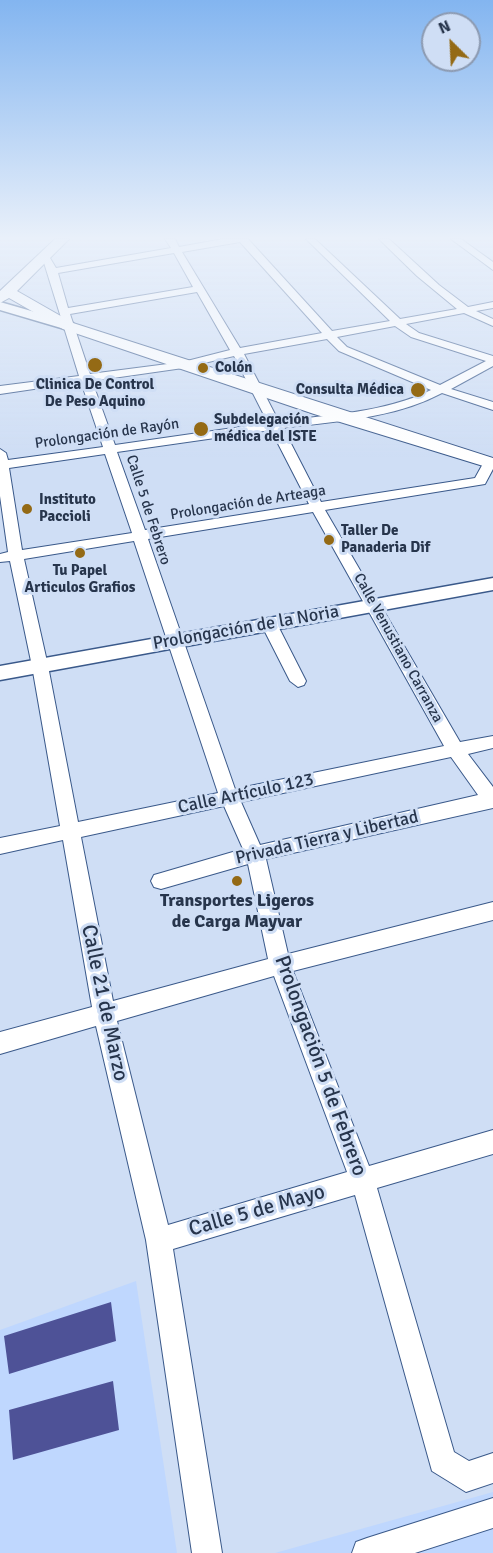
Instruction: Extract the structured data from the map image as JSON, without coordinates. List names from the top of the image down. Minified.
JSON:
{"streets":{"street":["Prolongación de Rayón","Prolongación de Arteaga","Calle 5 de Febrero","Prolongación de la Noria","Calle Venustiano Carranza","Calle Artículo 123","Privada Tierra y Libertad","Calle 21 de Marzo","Prolongación 5 de Febrero","Calle 5 de Mayo"]},"crossings":[["Prolongación de Rayón","Calle 5 de Febrero"],["Prolongación de Rayón","Calle Venustiano Carranza"],["Prolongación de Rayón","Calle 21 de Marzo"],["Prolongación de Arteaga","Calle 5 de Febrero"],["Prolongación de Arteaga","Calle Venustiano Carranza"],["Prolongación de Arteaga","Calle 21 de Marzo"],["Calle 5 de Febrero","Prolongación de la Noria"],["Calle 5 de Febrero","Prolongación 5 de Febrero"],["Prolongación de la Noria","Calle Venustiano Carranza"],["Prolongación de la Noria","Calle 21 de Marzo"],["Prolongación de la Noria","Prolongación 5 de Febrero"],["Calle Venustiano Carranza","Calle Artículo 123"],["Calle Venustiano Carranza","Privada Tierra y Libertad"],["Calle Artículo 123","Calle 21 de Marzo"],["Calle Artículo 123","Prolongación 5 de Febrero"],["Privada Tierra y Libertad","Prolongación 5 de Febrero"],["Calle 21 de Marzo","Calle 5 de Mayo"],["Prolongación 5 de Febrero","Calle 5 de Mayo"]],"places":["Clinica De Control De Peso Aquino","Colón","Consulta Médica","Subdelegación médica del ISTE","Instituto Paccioli","Taller De Panaderia Dif","Tu Papel Articulos Grafios","Transportes Ligeros de Carga Mayvar"],"north":"top left"}
